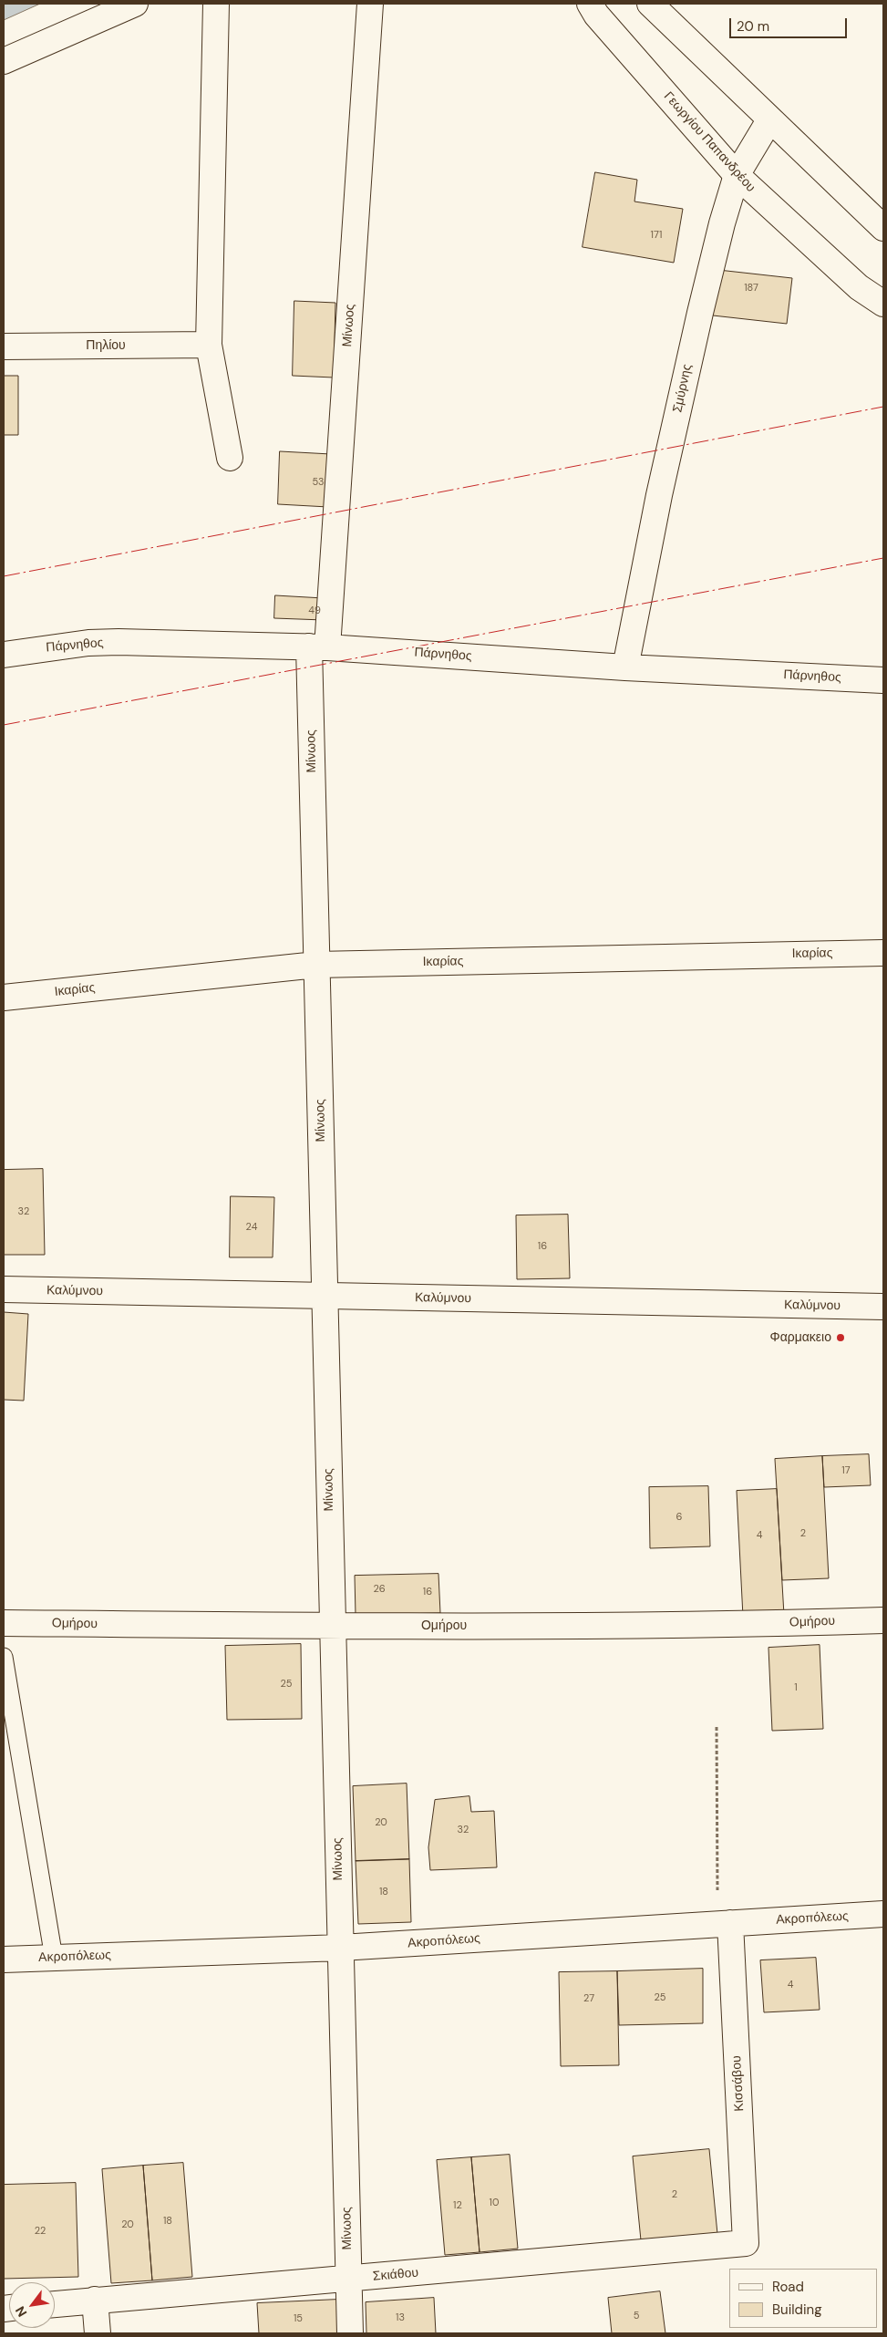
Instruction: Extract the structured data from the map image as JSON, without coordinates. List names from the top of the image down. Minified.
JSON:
{"streets":{"street":["Γεωργίου Παπανδρέου","Μίνωος","Πηλίου","Σμύρνης","Πάρνηθος","Ικαρίας","Καλύμνου","Ομήρου","Ακροπόλεως","Κισσάβου","Σκιάθου"]},"crossings":[["Γεωργίου Παπανδρέου","Σμύρνης"],["Μίνωος","Πάρνηθος"],["Μίνωος","Ικαρίας"],["Μίνωος","Καλύμνου"],["Μίνωος","Ομήρου"],["Μίνωος","Ακροπόλεως"],["Μίνωος","Σκιάθου"],["Σμύρνης","Πάρνηθος"],["Ακροπόλεως","Κισσάβου"],["Κισσάβου","Σκιάθου"]],"places":["Φαρμακειο"],"house_numbers":["171","187","53","49","32","24","16","17","6","2","4","26","16","25","1","20","32","18","4","25","27","2","10","12","18","20","22","5","13","15"],"legend":["Road","Building"],"scale_bar":"20 m","north":"bottom left"}
